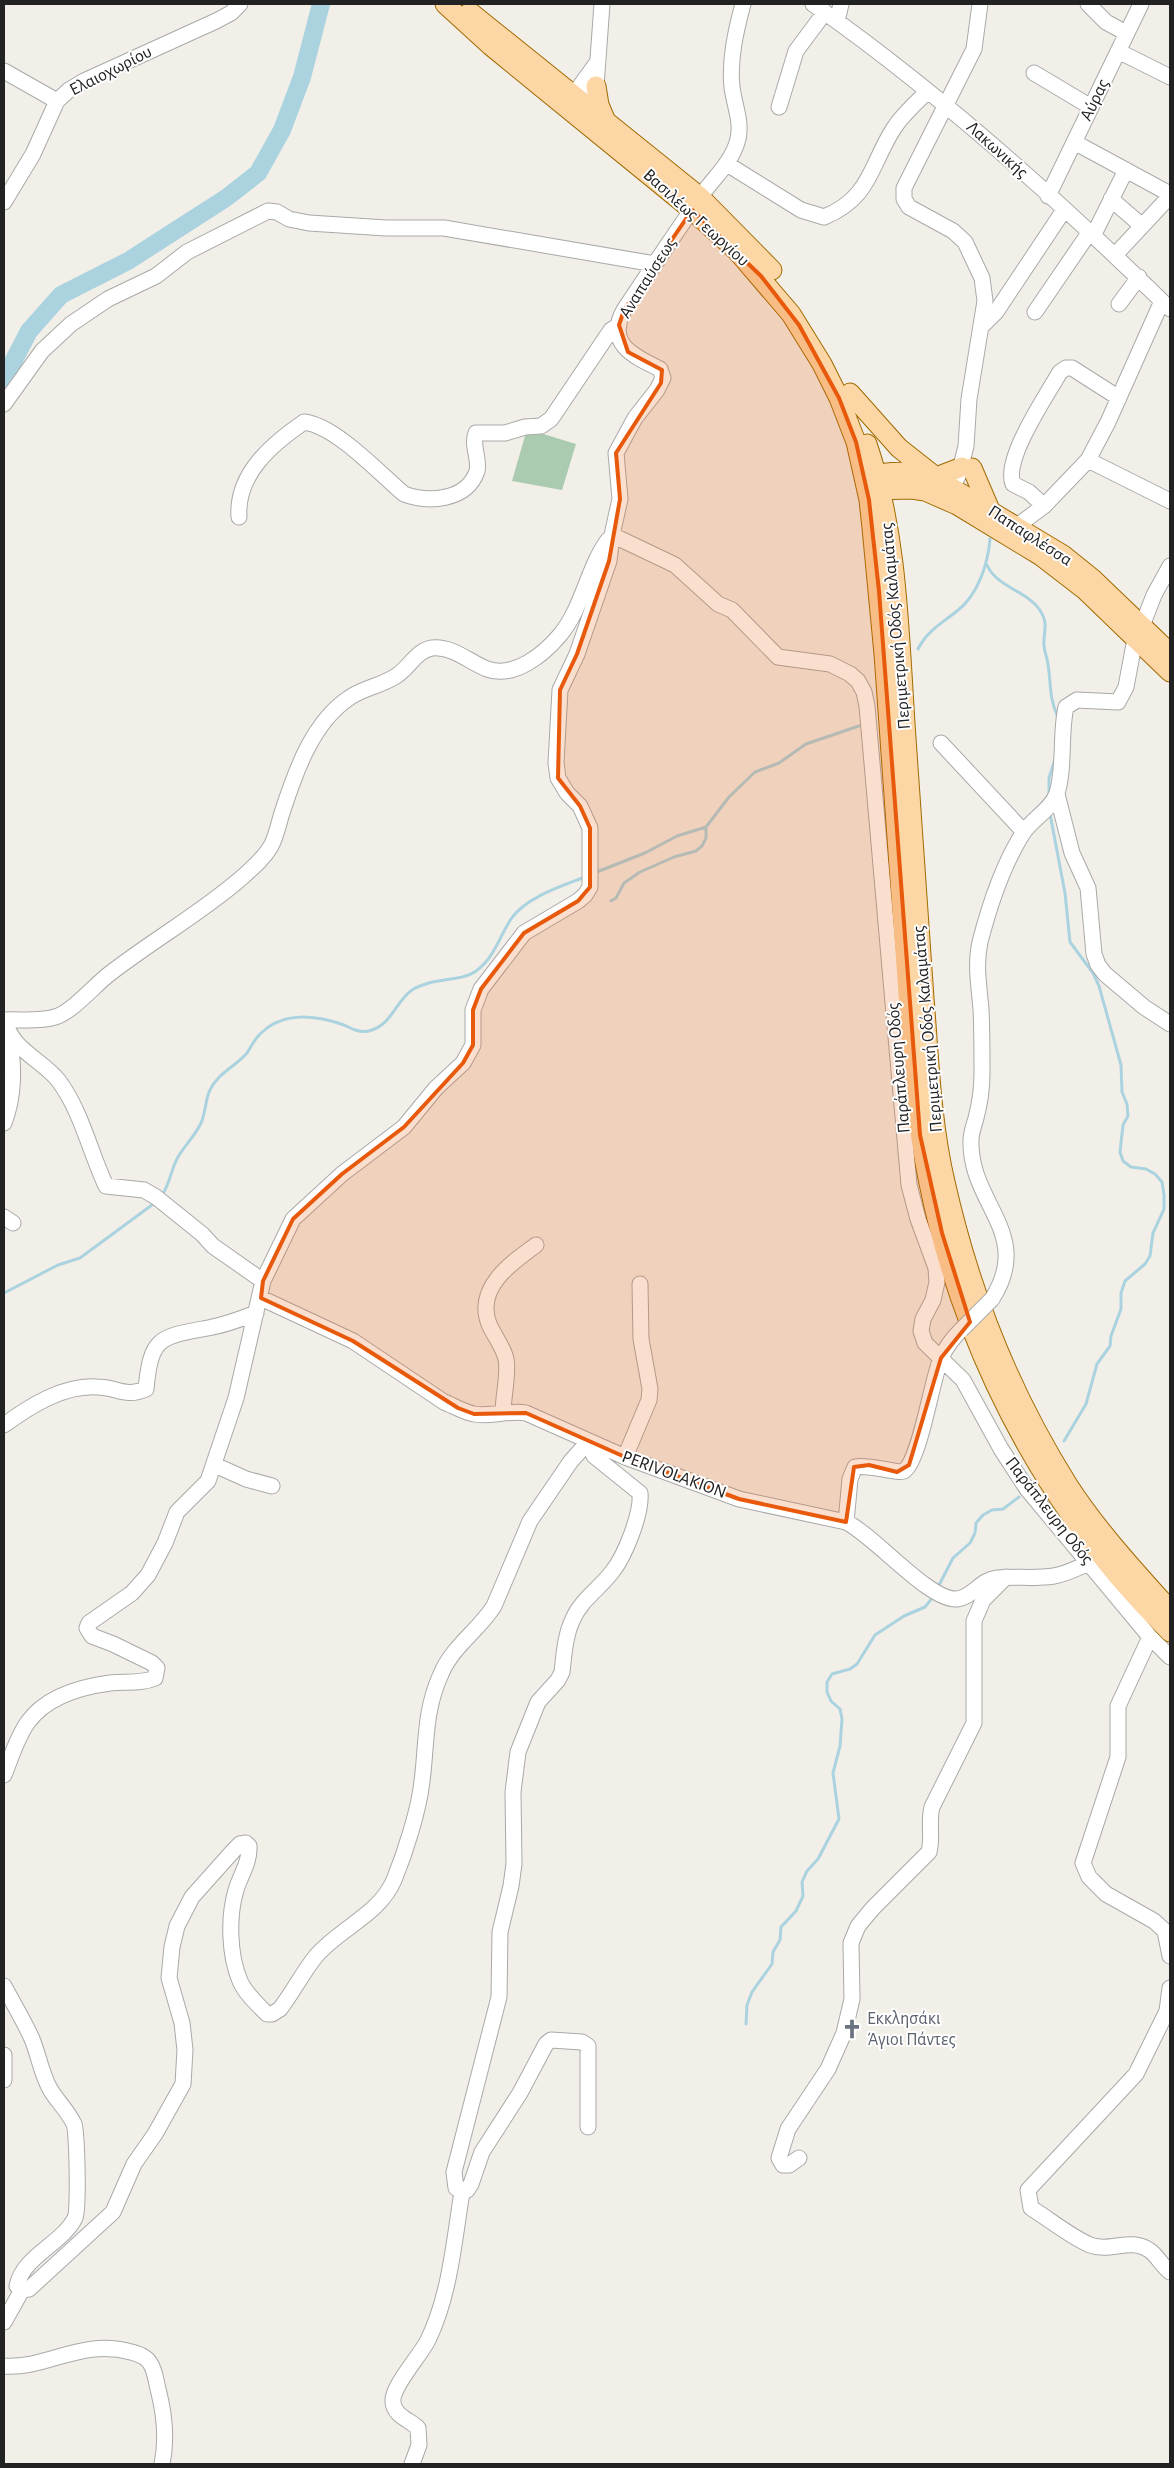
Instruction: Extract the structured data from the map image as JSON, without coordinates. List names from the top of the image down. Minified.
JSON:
{"streets":{"main road":["Βασιλέως Γεωργίου","Παπαφλέσσα","Περιμετρική Οδός Καλαμάτας"],"street":["Ελαιοχωρίου","Αύρας","Λακωνικής","Αναπαύσεως","Παράπλευρη Οδός","PERIVOLAKION"]},"crossings":[["Αύρας","Λακωνικής"],["Βασιλέως Γεωργίου","Αναπαύσεως"],["Βασιλέως Γεωργίου","Παπαφλέσσα"],["Βασιλέως Γεωργίου","Περιμετρική Οδός Καλαμάτας"],["Αναπαύσεως","Παράπλευρη Οδός"],["Παπαφλέσσα","Περιμετρική Οδός Καλαμάτας"],["Παράπλευρη Οδός","PERIVOLAKION"]],"places":{"church":["Εκκλησάκι Άγιοι Πάντες"]}}
